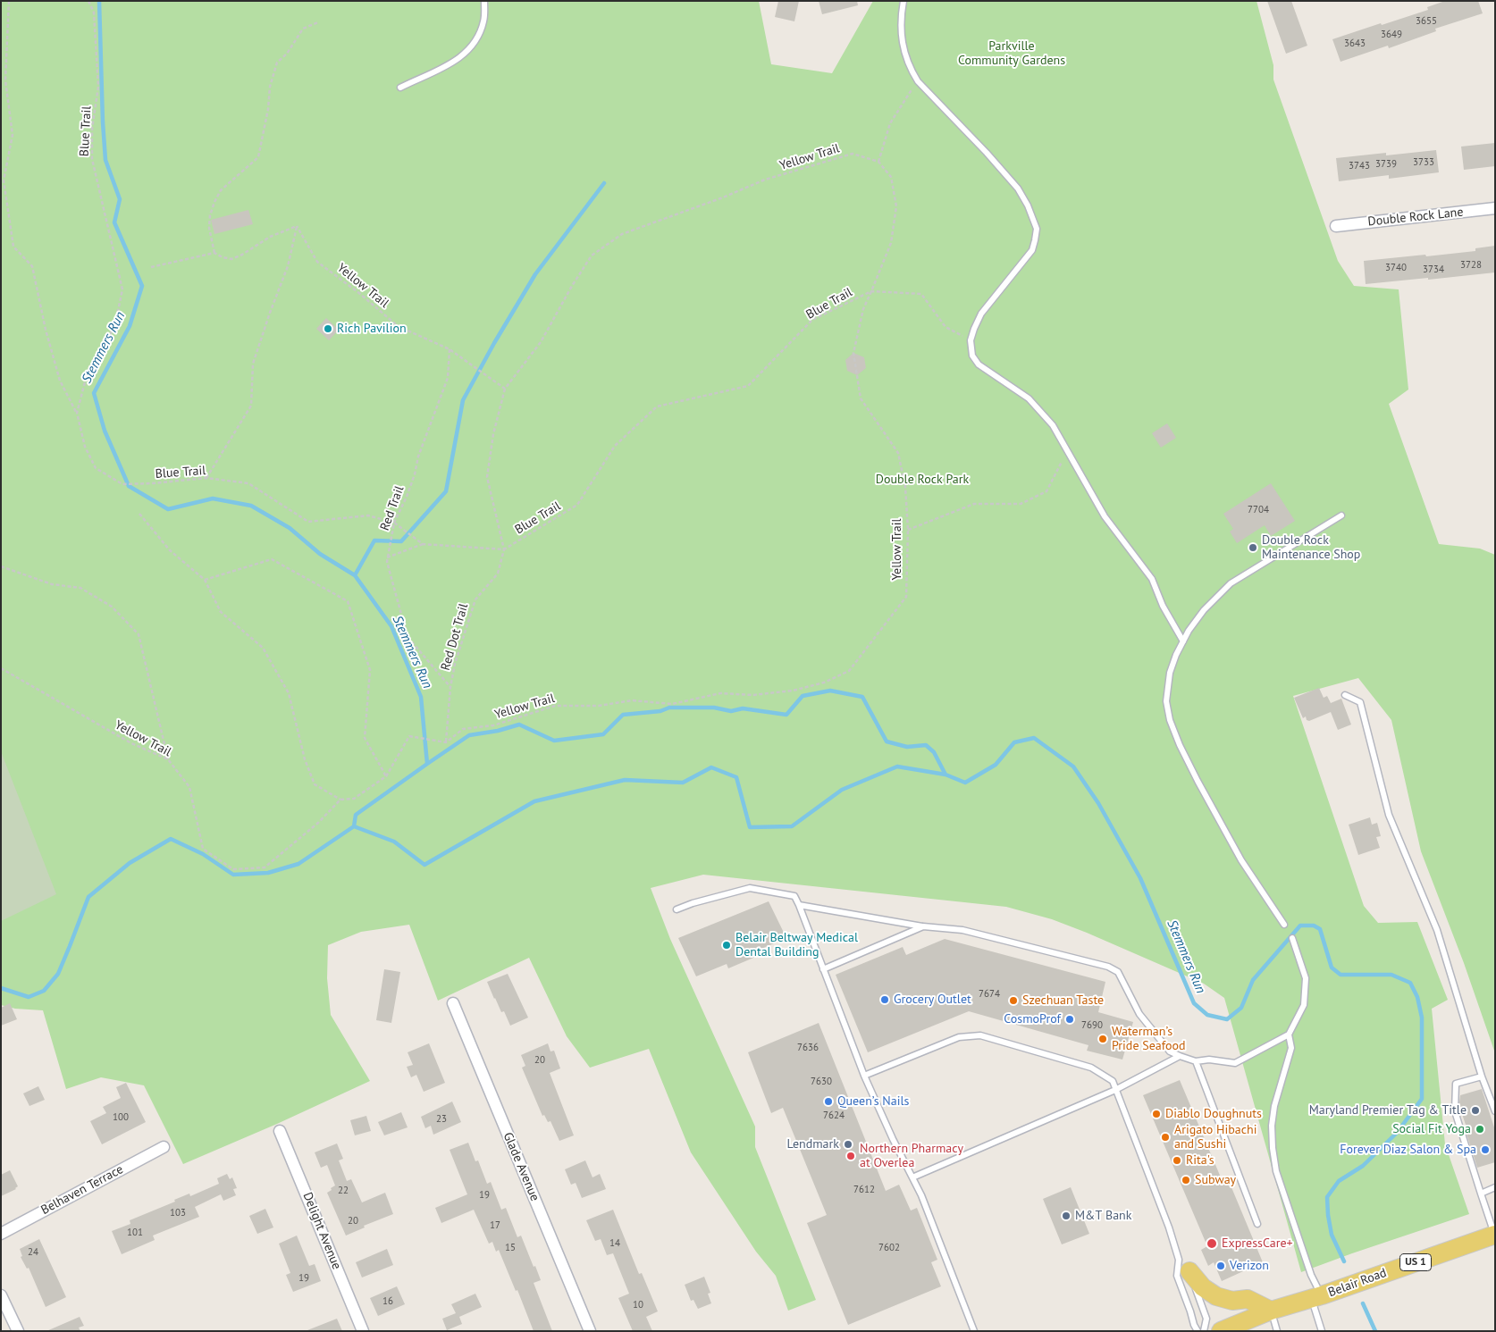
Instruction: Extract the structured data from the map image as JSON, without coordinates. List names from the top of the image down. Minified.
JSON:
{"streets":{"main road":["US 1","Belair Road"],"street":["Double Rock Lane","Glade Avenue","Belhaven Terrace","Delight Avenue"],"path":["Blue Trail","Yellow Trail","Red Trail","Red Dot Trail"]},"crossings":[["Blue Trail","Yellow Trail"],["Blue Trail","Red Trail"],["Blue Trail","Red Dot Trail"],["Yellow Trail","Red Trail"],["Yellow Trail","Red Dot Trail"],["Red Trail","Red Dot Trail"]],"water":["Stemmers Run"],"parks":["Parkville Community Gardens","Double Rock Park"],"places":["Rich Pavilion","Double Rock Maintenance Shop","Belair Beltway Medical Dental Building","Grocery Outlet","Szechuan Taste","CosmoProf","Waterman’s Pride Seafood","Queen’s Nails","Maryland Premier Tag & Title","Diablo Doughnuts","Social Fit Yoga","Arigato Hibachi and Sushi","Lendmark","Forever Diaz Salon & Spa","Northern Pharmacy at Overlea","Rita's","Subway","M&T Bank","ExpressCare+","Verizon"],"house_numbers":["3655","3649","3643","3733","3739","3743","3728","3740","3734","7704","7674","7690","7636","20","7630","7624","100","23","7612","22","19","103","20","17","101","14","15","7602","24","19","16","10"]}
